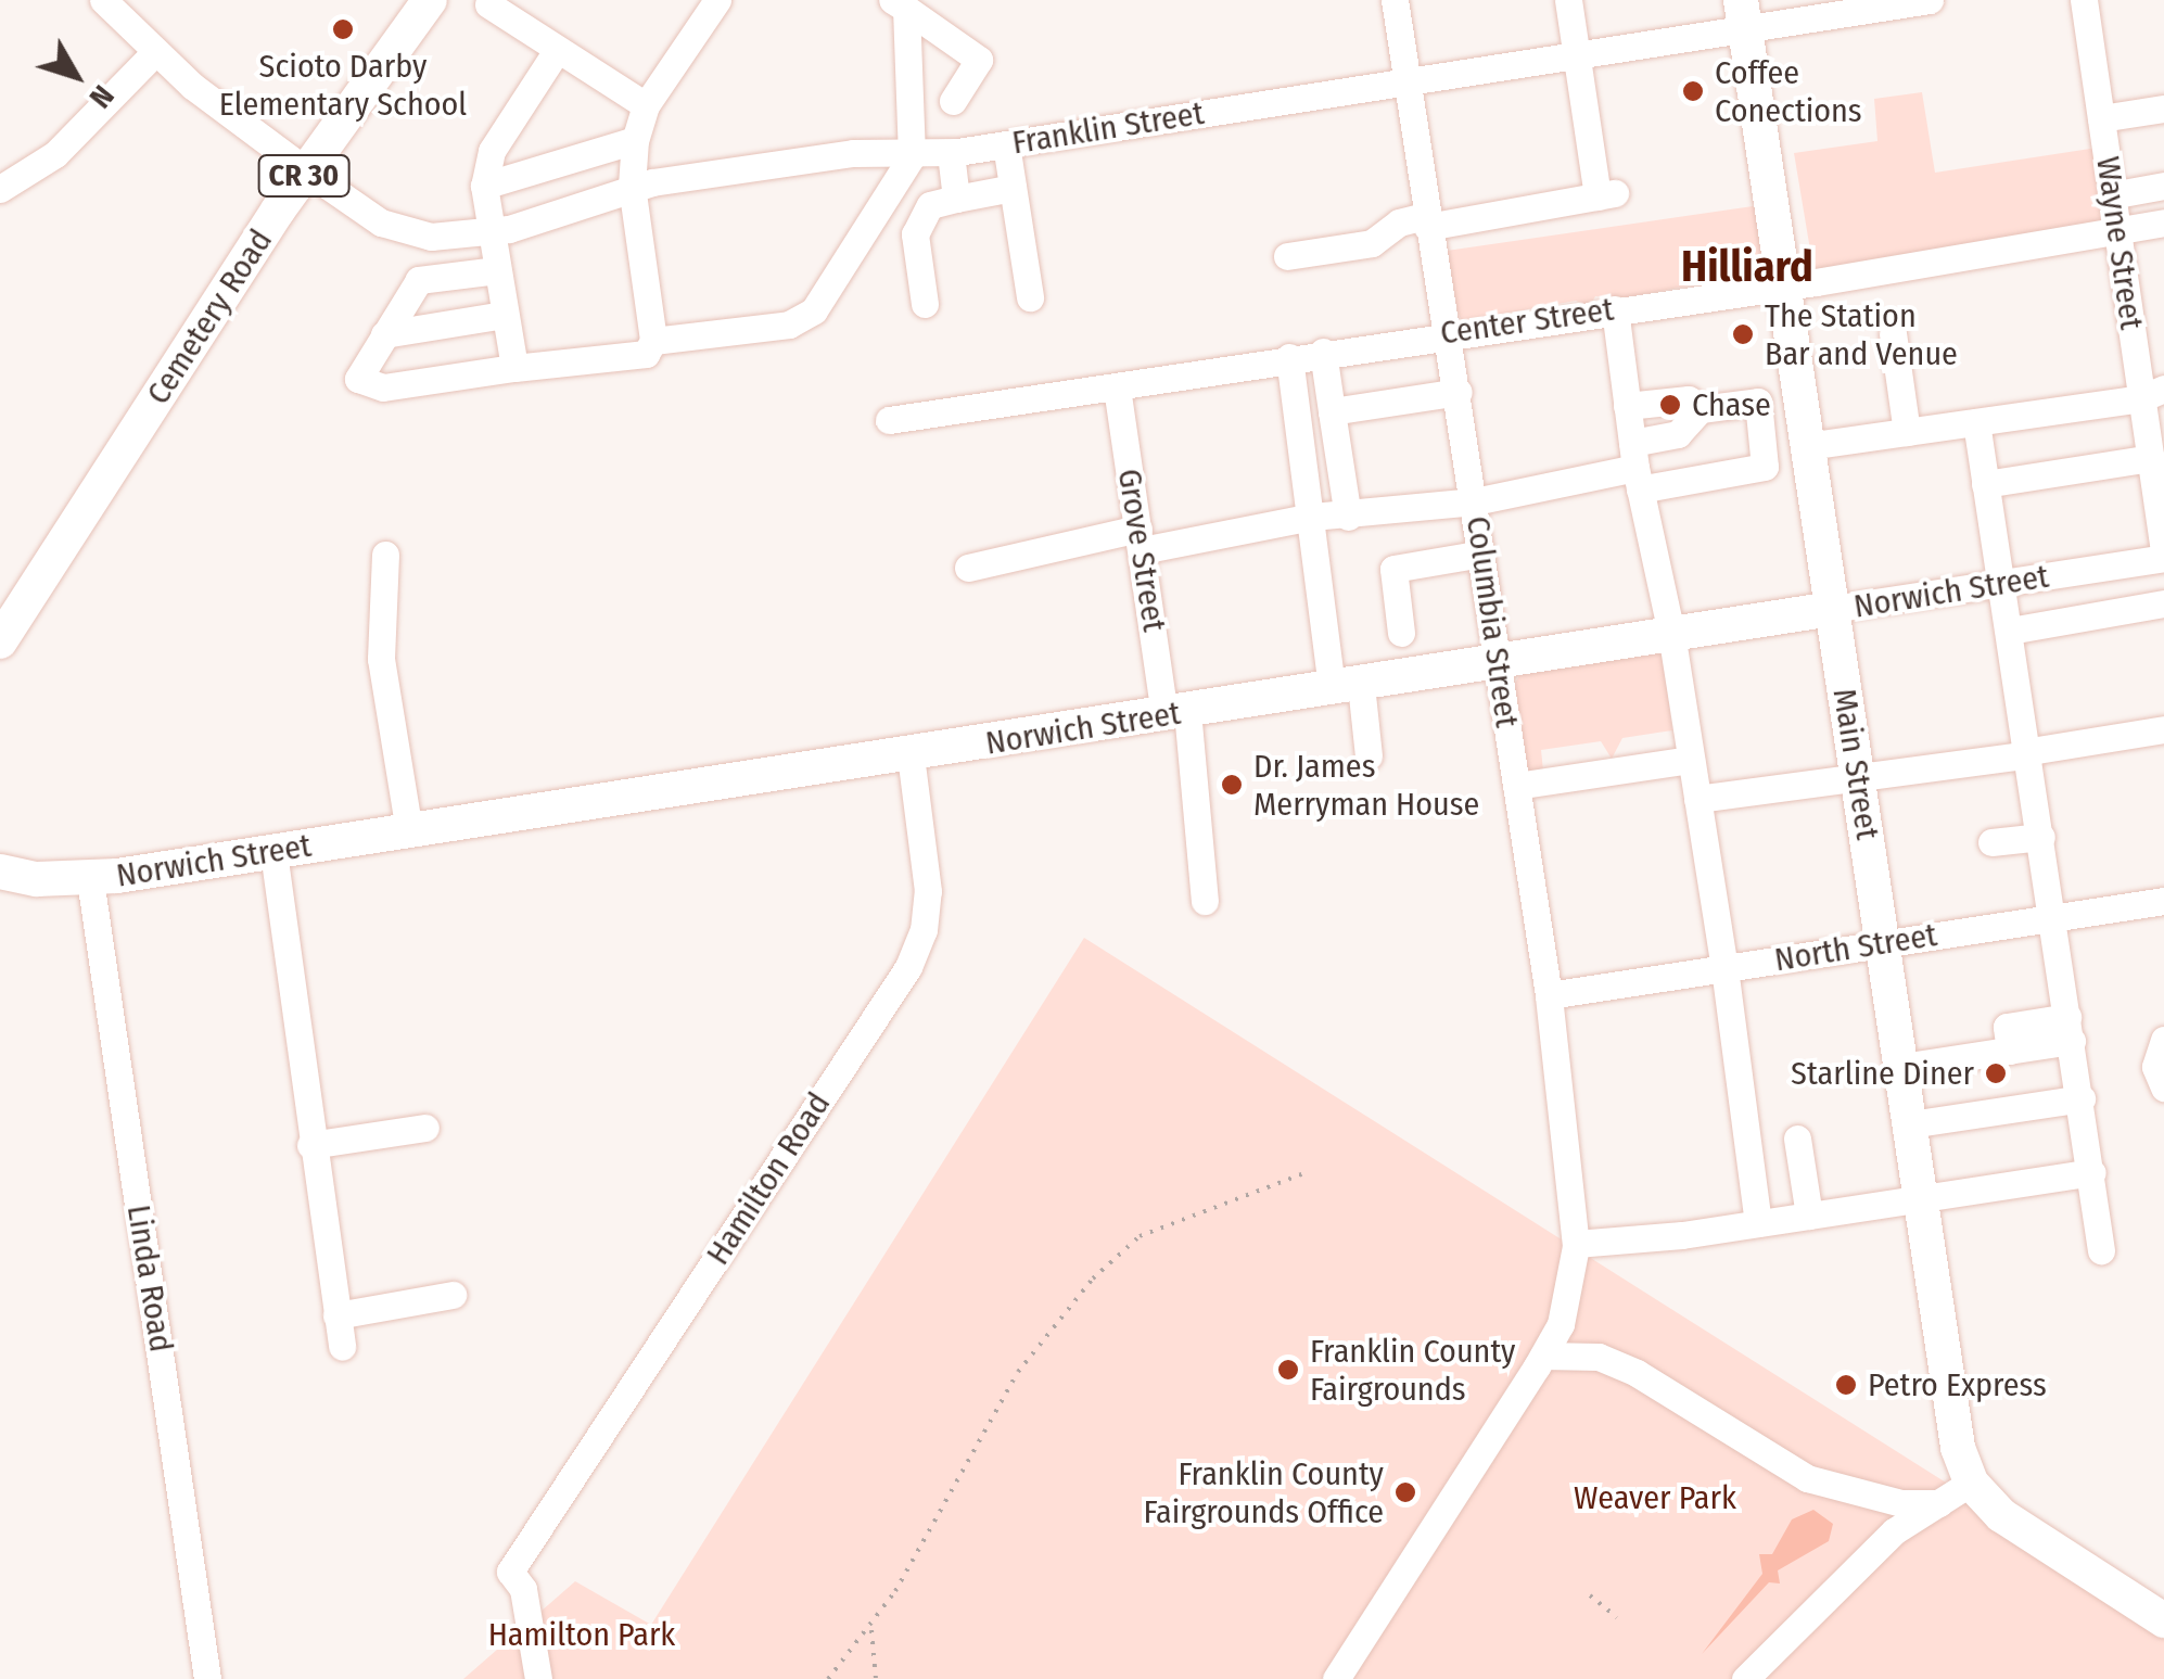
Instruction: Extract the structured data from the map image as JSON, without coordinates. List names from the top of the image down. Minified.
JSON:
{"streets":{"main road":["CR 30","Cemetery Road","Norwich Street","Main Street"],"street":["Franklin Street","Wayne Street","Center Street","Grove Street","Columbia Street","North Street","Hamilton Road","Linda Road"]},"crossings":[["Franklin Street","Cemetery Road"],["Franklin Street","Columbia Street"],["Franklin Street","Main Street"],["Wayne Street","Center Street"],["Wayne Street","Norwich Street"],["Center Street","Grove Street"],["Center Street","Columbia Street"],["Center Street","Main Street"],["Grove Street","Norwich Street"],["Norwich Street","Columbia Street"],["Norwich Street","Main Street"],["Norwich Street","Hamilton Road"],["Norwich Street","Linda Road"],["Columbia Street","North Street"],["Main Street","North Street"]],"districts":["Hilliard"],"parks":["Weaver Park","Hamilton Park"],"places":["Scioto Darby Elementary School","Coffee Conections","The Station Bar and Venue","Chase","Dr. James Merryman House","Starline Diner","Franklin County Fairgrounds","Petro Express","Franklin County Fairgrounds Office"],"north":"bottom right"}
